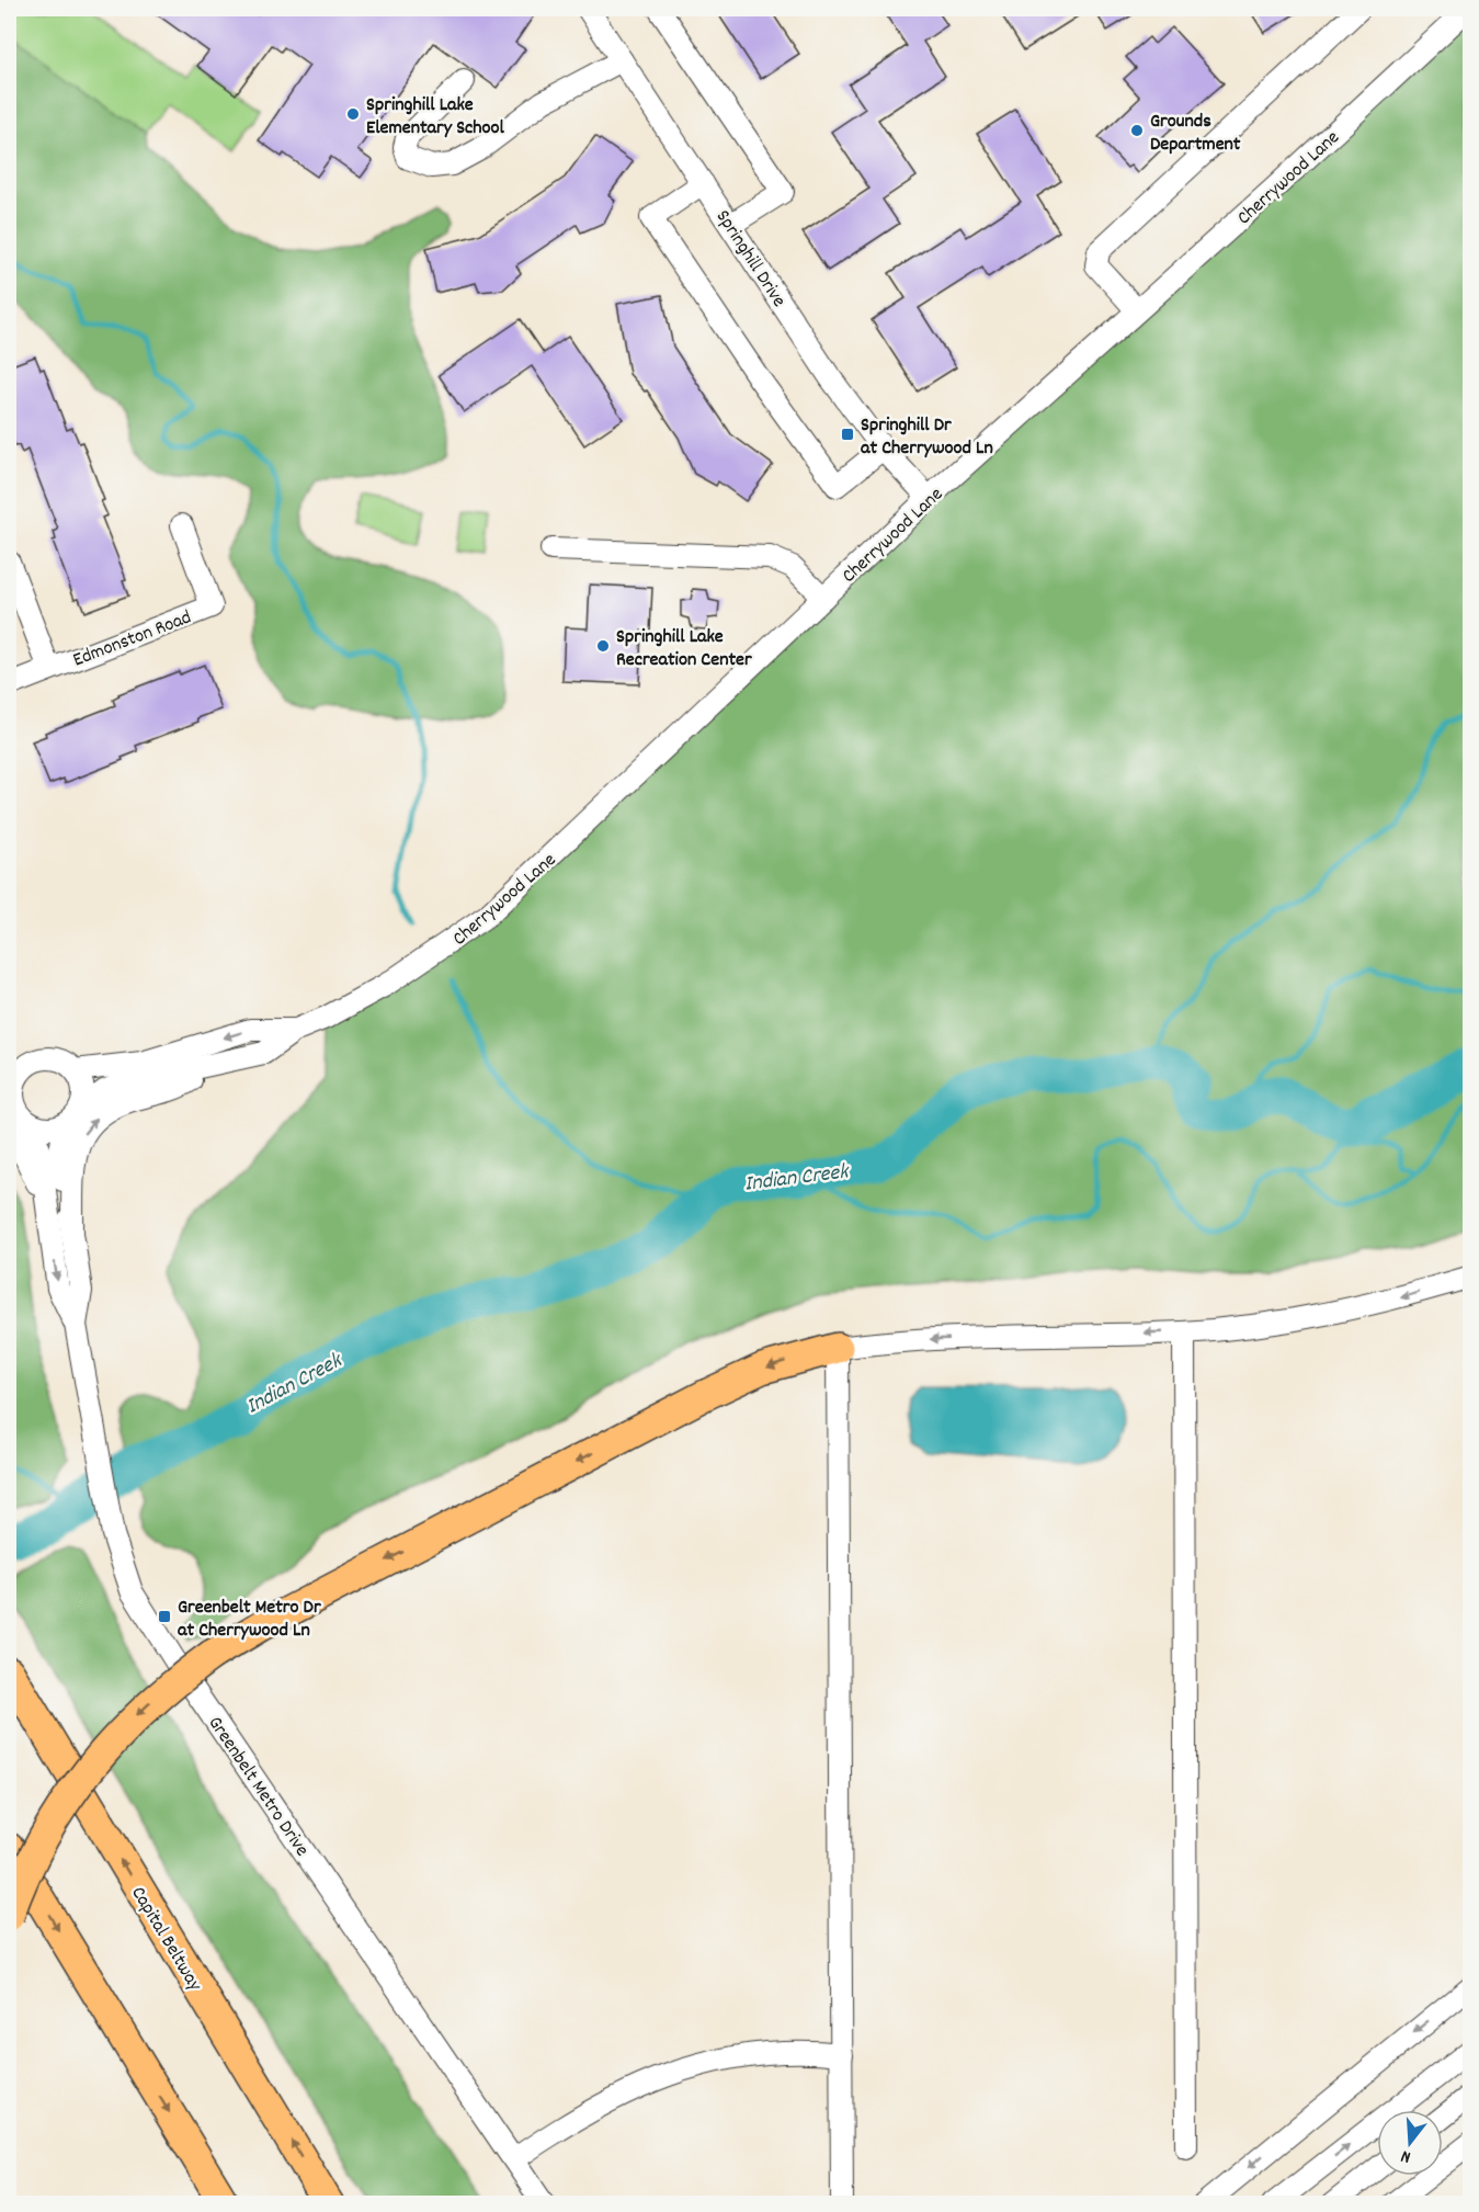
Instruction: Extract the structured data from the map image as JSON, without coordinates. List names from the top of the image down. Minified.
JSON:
{"streets":{"highway":["Capital Beltway"],"street":["Cherrywood Lane","Springhill Drive","Edmonston Road","Greenbelt Metro Drive"]},"crossings":[["Cherrywood Lane","Springhill Drive"],["Cherrywood Lane","Greenbelt Metro Drive"]],"water":["Indian Creek"],"places":{"other":["Springhill Lake Elementary School","Grounds Department","Springhill Lake Recreation Center"],"transit":["Springhill Dr at Cherrywood Ln","Greenbelt Metro Dr at Cherrywood Ln"]},"north":"bottom"}
